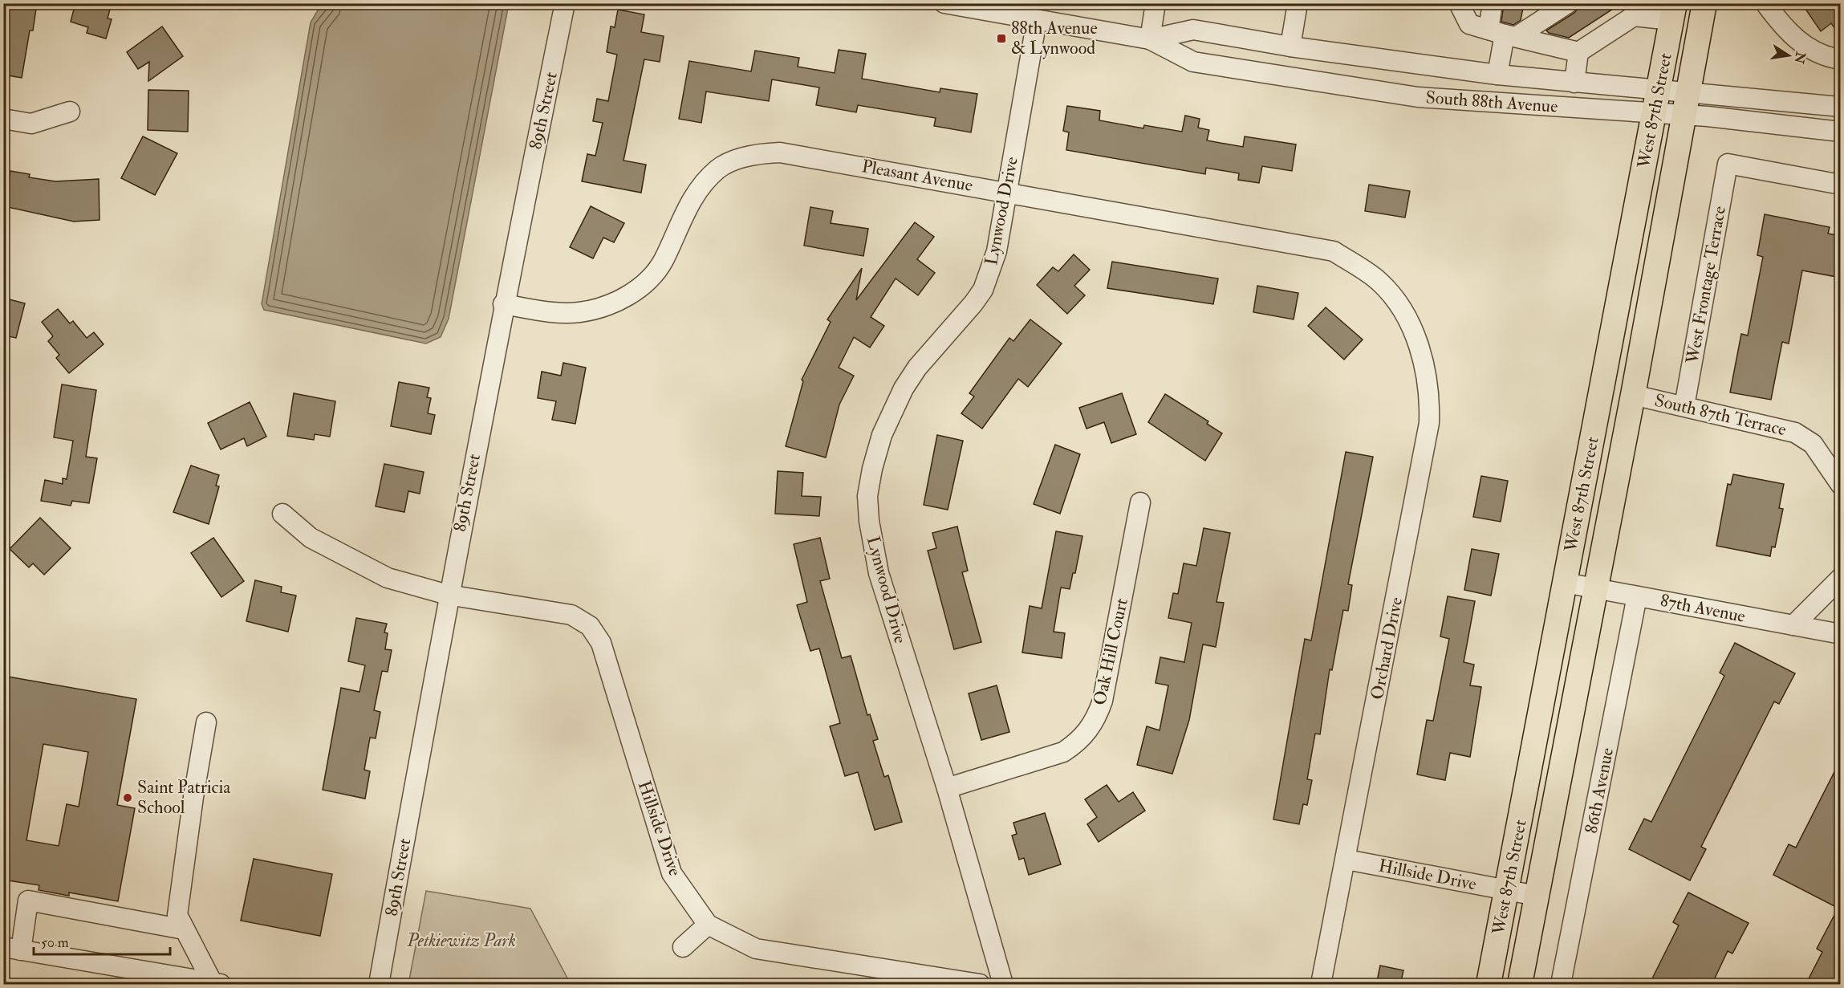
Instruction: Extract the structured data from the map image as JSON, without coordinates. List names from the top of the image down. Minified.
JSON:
{"streets":{"main road":["West 87th Street"],"street":["South 88th Avenue","89th Street","Pleasant Avenue","Lynwood Drive","West Frontage Terrace","South 87th Terrace","87th Avenue","Orchard Drive","Oak Hill Court","86th Avenue","Hillside Drive"]},"crossings":[["South 88th Avenue","West 87th Street"],["South 88th Avenue","Lynwood Drive"],["89th Street","Pleasant Avenue"],["89th Street","Hillside Drive"],["West 87th Street","South 87th Terrace"],["West 87th Street","87th Avenue"],["West 87th Street","Hillside Drive"],["Pleasant Avenue","Lynwood Drive"],["Pleasant Avenue","Orchard Drive"],["Lynwood Drive","Oak Hill Court"],["West Frontage Terrace","South 87th Terrace"],["87th Avenue","86th Avenue"],["Orchard Drive","Hillside Drive"]],"parks":["Petkiewitz Park"],"places":{"transit":["88th Avenue & Lynwood"],"other":["Saint Patricia School"]},"scale_bar":"50 m","north":"right"}
